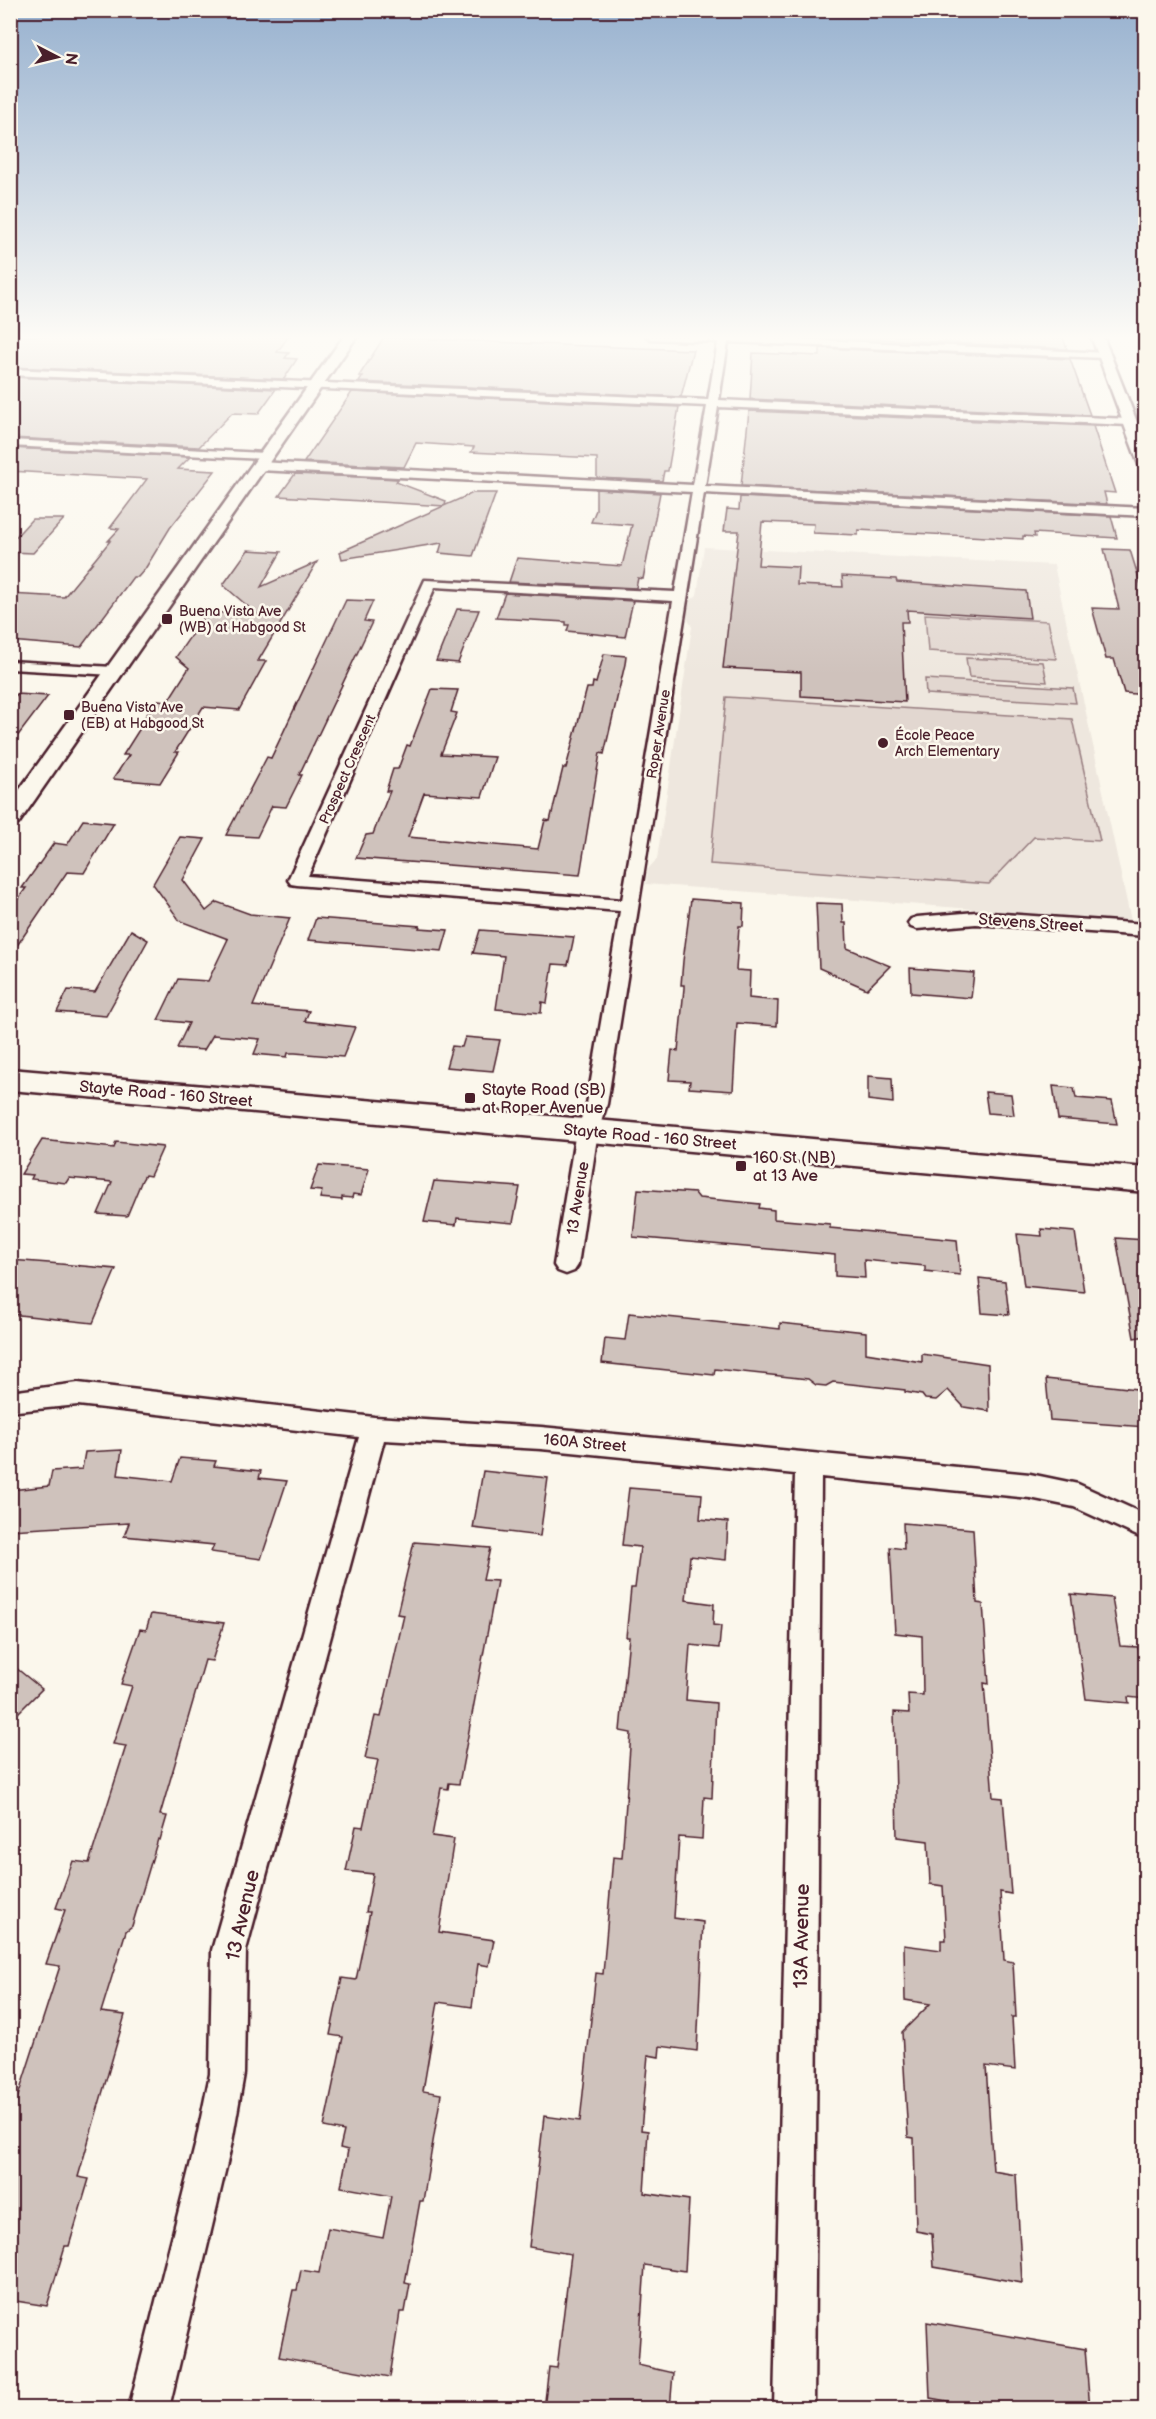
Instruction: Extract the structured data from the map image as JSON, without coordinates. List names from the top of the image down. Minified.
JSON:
{"streets":{"main road":["Stayte Road - 160 Street"],"street":["Roper Avenue","Prospect Crescent","Stevens Street","13 Avenue","160A Street","13A Avenue"]},"crossings":[["Roper Avenue","Prospect Crescent"],["Roper Avenue","Stayte Road - 160 Street"],["Roper Avenue","13 Avenue"],["Stayte Road - 160 Street","13 Avenue"],["13 Avenue","160A Street"],["160A Street","13A Avenue"]],"places":{"transit":["Buena Vista Ave (WB) at Habgood St","Buena Vista Ave (EB) at Habgood St","Stayte Road (SB) at Roper Avenue","160 St (NB) at 13 Ave"],"other":["École Peace Arch Elementary"]},"north":"right"}
